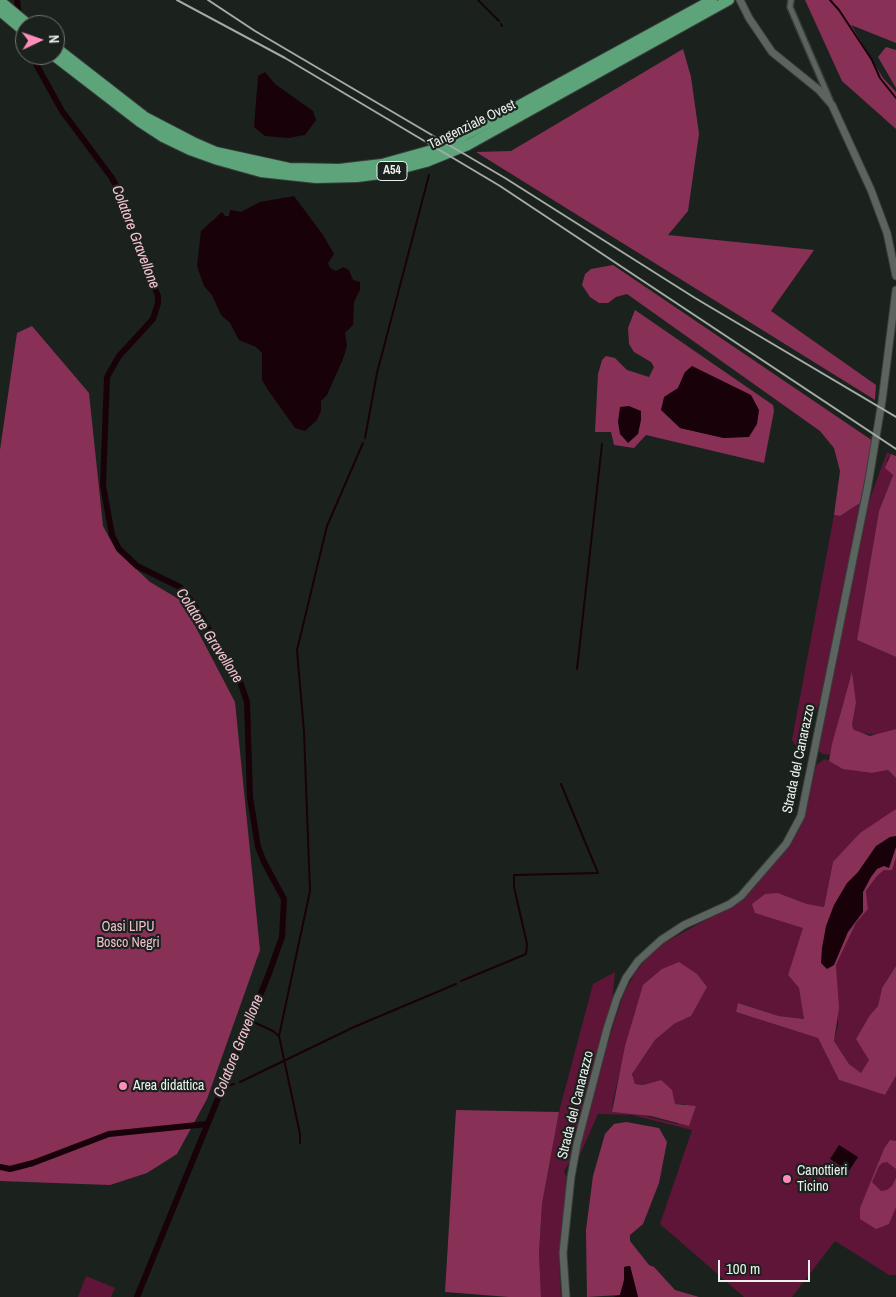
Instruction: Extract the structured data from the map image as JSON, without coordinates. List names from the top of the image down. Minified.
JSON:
{"streets":{"highway":["Tangenziale Ovest","A54"],"street":["Strada del Canarazzo"]},"water":["Colatore Gravellone"],"parks":["Oasi LIPU Bosco Negri"],"places":["Area didattica","Canottieri Ticino"],"scale_bar":"100 m","north":"right"}
